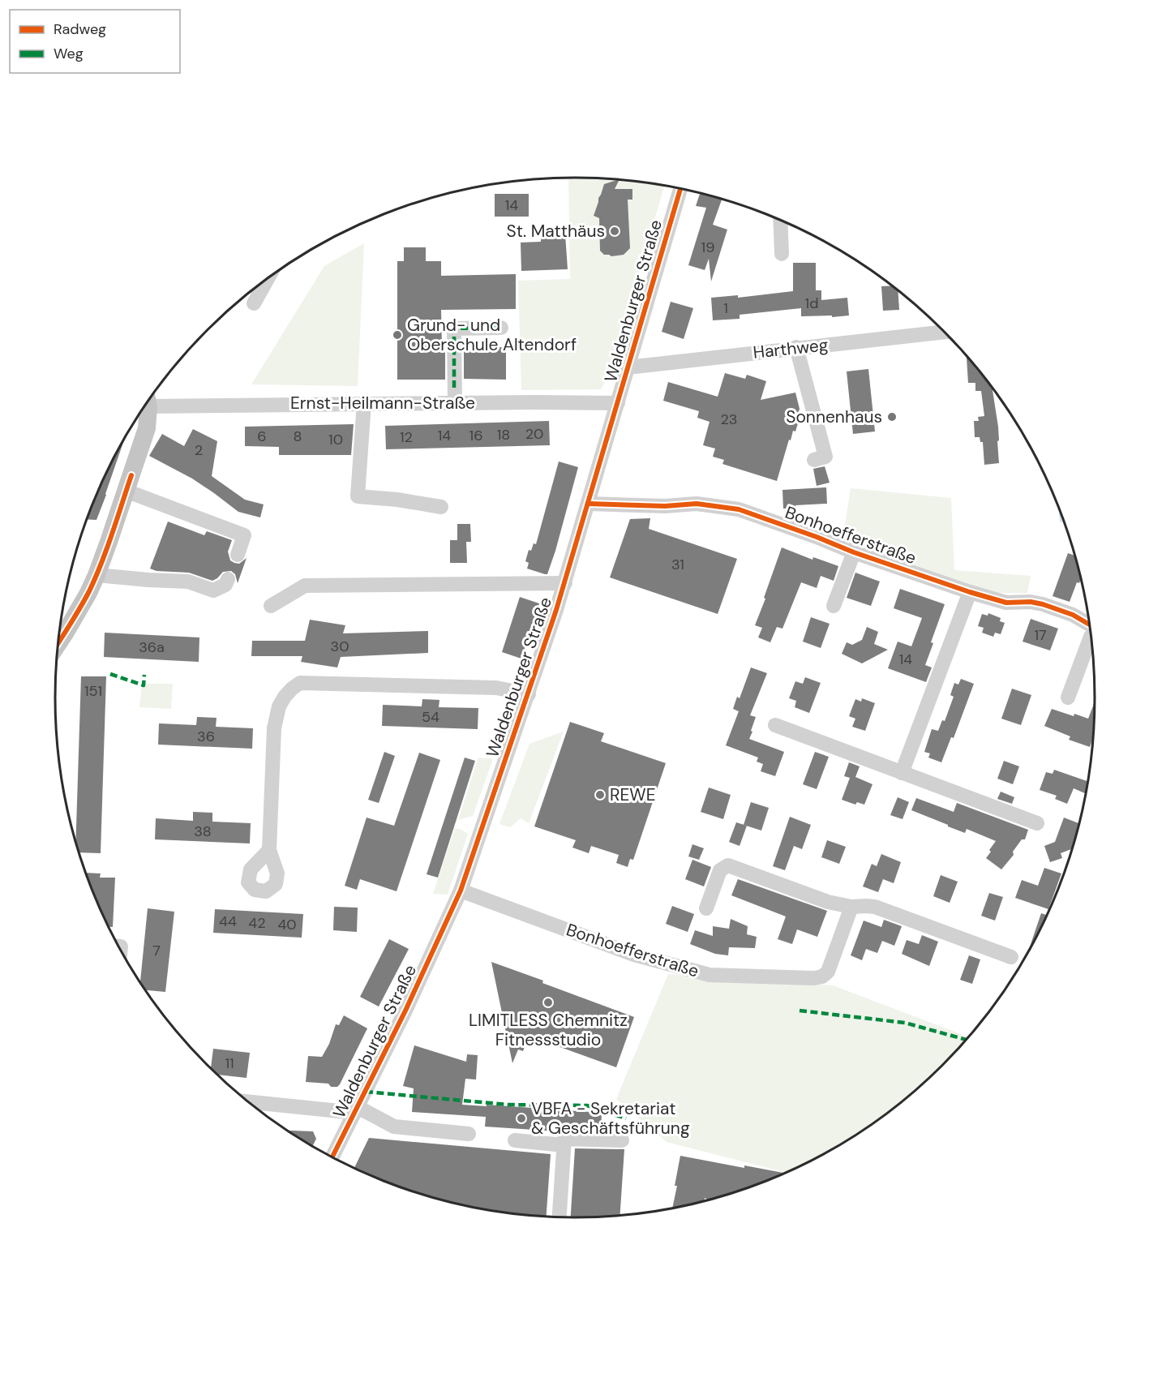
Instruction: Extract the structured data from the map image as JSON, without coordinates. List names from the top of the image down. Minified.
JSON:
{"streets":{"street":["Waldenburger Straße","Harthweg","Ernst-Heilmann-Straße","Bonhoefferstraße"]},"crossings":[["Waldenburger Straße","Harthweg"],["Waldenburger Straße","Ernst-Heilmann-Straße"],["Waldenburger Straße","Bonhoefferstraße"]],"places":["St. Matthäus","Grund- und Oberschule Altendorf","Sonnenhaus","REWE","LIMITLESS Chemnitz Fitnessstudio","VBFA - Sekretariat & Geschäftsführung"],"house_numbers":["14","19","1d","1","23","20","18","14","16","6","8","12","10","2","31","17","30","36a","14","151","54","36","38","44","42","40","7","11"],"legend":["Radweg","Weg"]}
